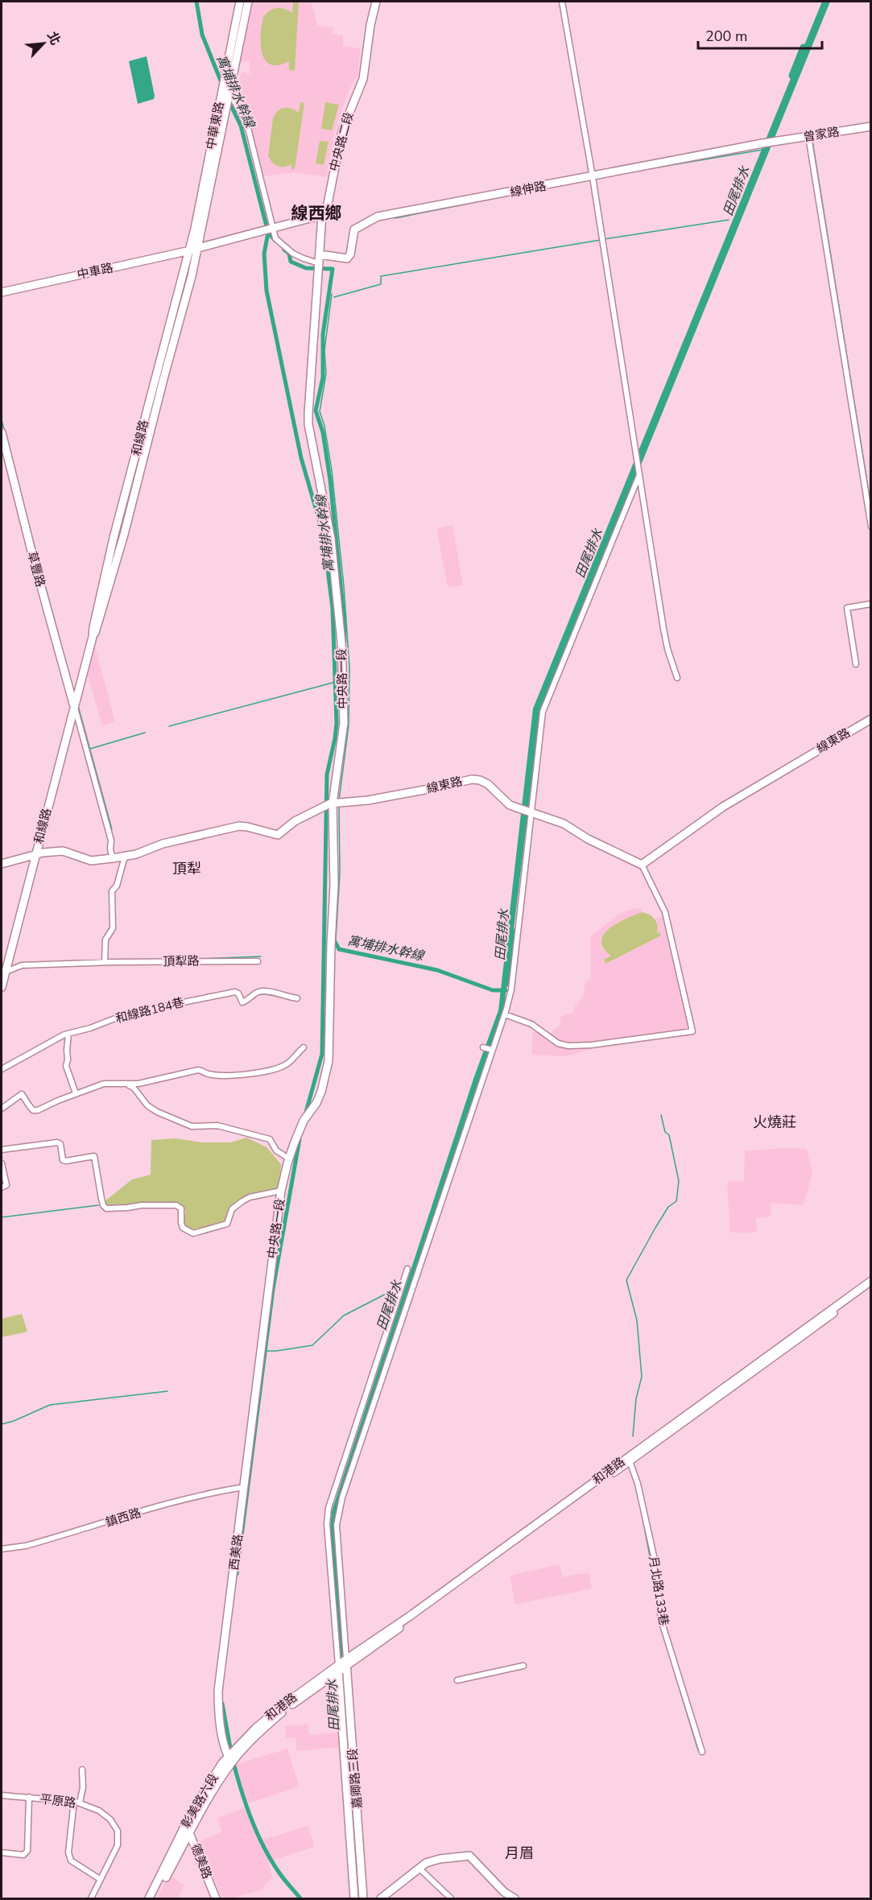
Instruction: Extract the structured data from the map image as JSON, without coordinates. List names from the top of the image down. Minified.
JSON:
{"streets":{"street":["中華東路","曾家路","中央路二段","線伸路","中車路","和線路","草豐路","中央路一段","線東路","頂犁路","和線路184巷","和港路","鎮西路","西美路","月北路133巷","嘉卿路三段","平原路","彰美路六段","德美路"]},"crossings":[["中華東路","中車路"],["中華東路","和線路"],["曾家路","線伸路"],["中央路二段","線伸路"],["中央路二段","中央路一段"],["線伸路","中央路一段"],["中車路","和線路"],["和線路","草豐路"],["和線路","線東路"],["和線路","頂犁路"],["中央路一段","線東路"],["中央路一段","西美路"],["和港路","西美路"],["和港路","月北路133巷"],["和港路","嘉卿路三段"],["和港路","彰美路六段"],["鎮西路","西美路"],["西美路","彰美路六段"],["彰美路六段","德美路"]],"districts":["線西鄉","頂犁","火燒莊","月眉"],"water":["寓埔排水幹線","田尾排水"],"scale_bar":"200 m","north":"top right"}
